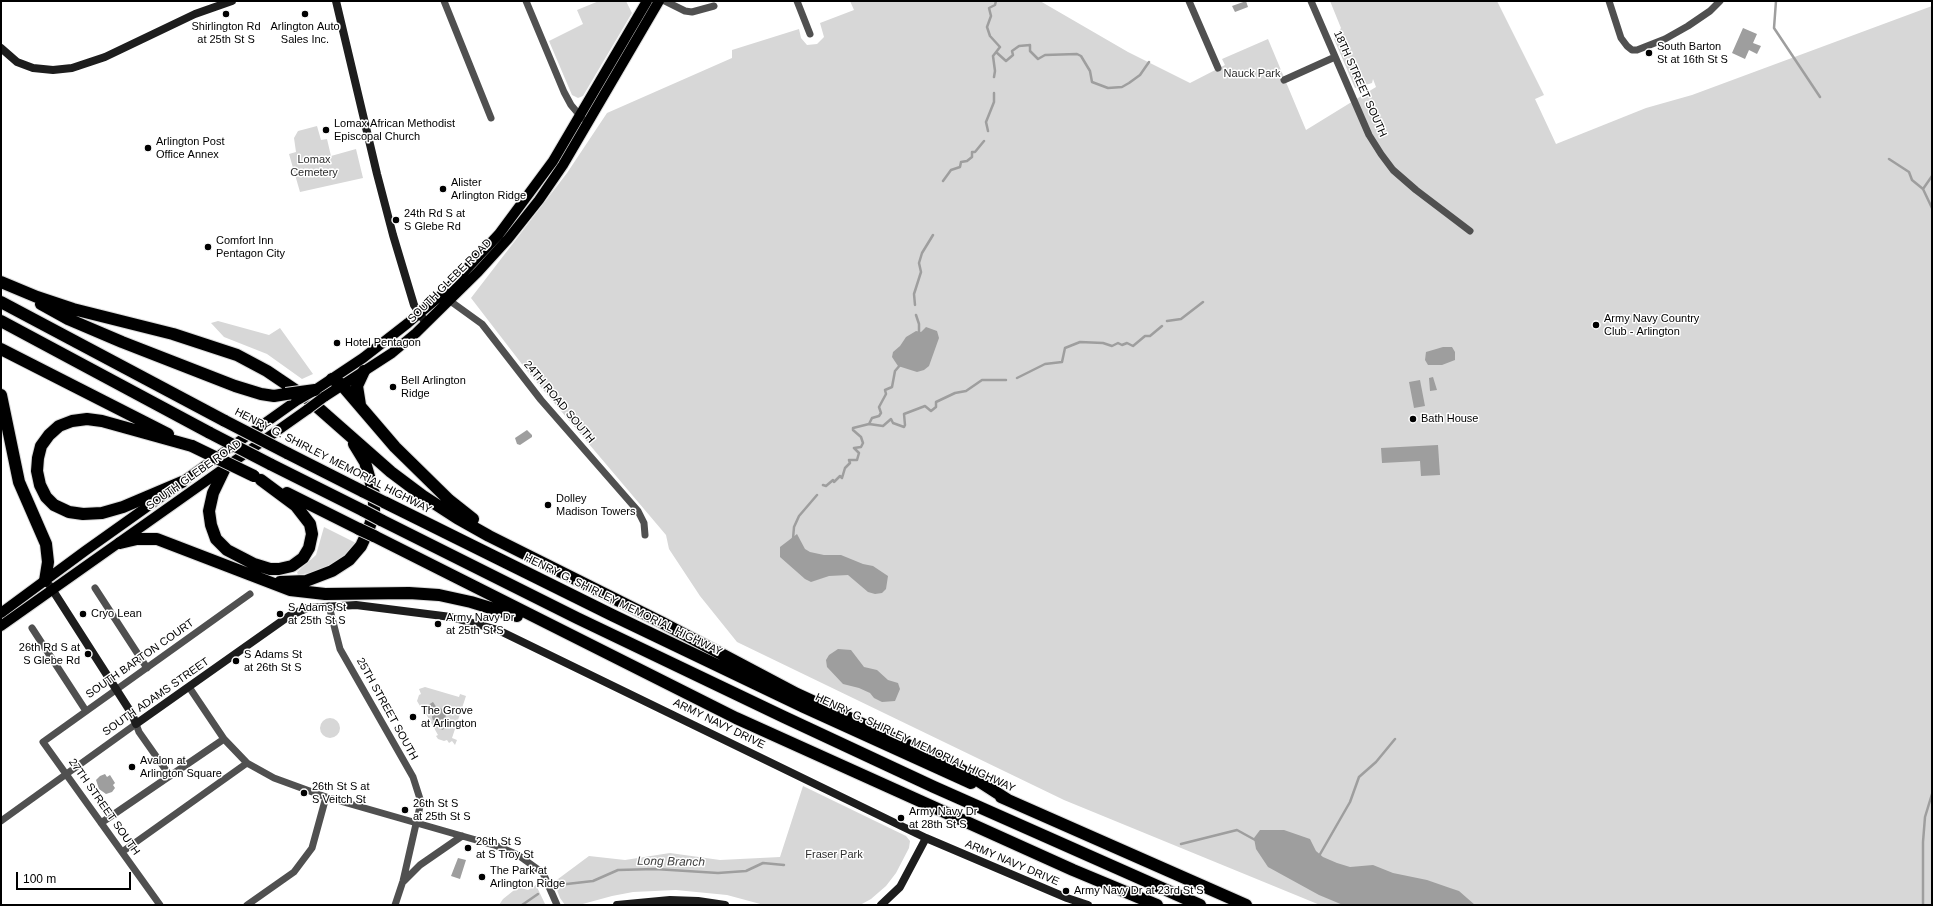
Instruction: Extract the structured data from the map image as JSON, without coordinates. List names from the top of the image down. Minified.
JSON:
{"streets":{"highway":["HENRY G. SHIRLEY MEMORIAL HIGHWAY"],"main road":["SOUTH GLEBE ROAD"],"street":["18TH STREET SOUTH","24TH ROAD SOUTH","SOUTH BARTON COURT","SOUTH ADAMS STREET","25TH STREET SOUTH","ARMY NAVY DRIVE","27TH STREET SOUTH"]},"crossings":[["SOUTH GLEBE ROAD","24TH ROAD SOUTH"],["SOUTH BARTON COURT","27TH STREET SOUTH"],["SOUTH ADAMS STREET","25TH STREET SOUTH"],["SOUTH ADAMS STREET","ARMY NAVY DRIVE"],["SOUTH ADAMS STREET","27TH STREET SOUTH"],["25TH STREET SOUTH","ARMY NAVY DRIVE"]],"water":["Long Branch"],"parks":["Nauck Park","Lomax Cemetery","Fraser Park"],"places":["Shirlington Rd at 25th St S","Arlington Auto Sales Inc.","South Barton St at 16th St S","Lomax African Methodist Episcopal Church","Arlington Post Office Annex","Alister Arlington Ridge","24th Rd S at S Glebe Rd","Comfort Inn Pentagon City","Army Navy Country Club - Arlington","Hotel Pentagon","Bell Arlington Ridge","Bath House","Dolley Madison Towers","Cryo Lean","S Adams St at 25th St S","Army Navy Dr at 25th St S","26th Rd S at S Glebe Rd","S Adams St at 26th St S","The Grove at Arlington","Avalon at Arlington Square","26th St S at S Veitch St","26th St S at 25th St S","Army Navy Dr at 28th St S","26th St S at S Troy St","The Park at Arlington Ridge","Army Navy Dr at 23rd St S"],"scale_bar":"100 m"}
